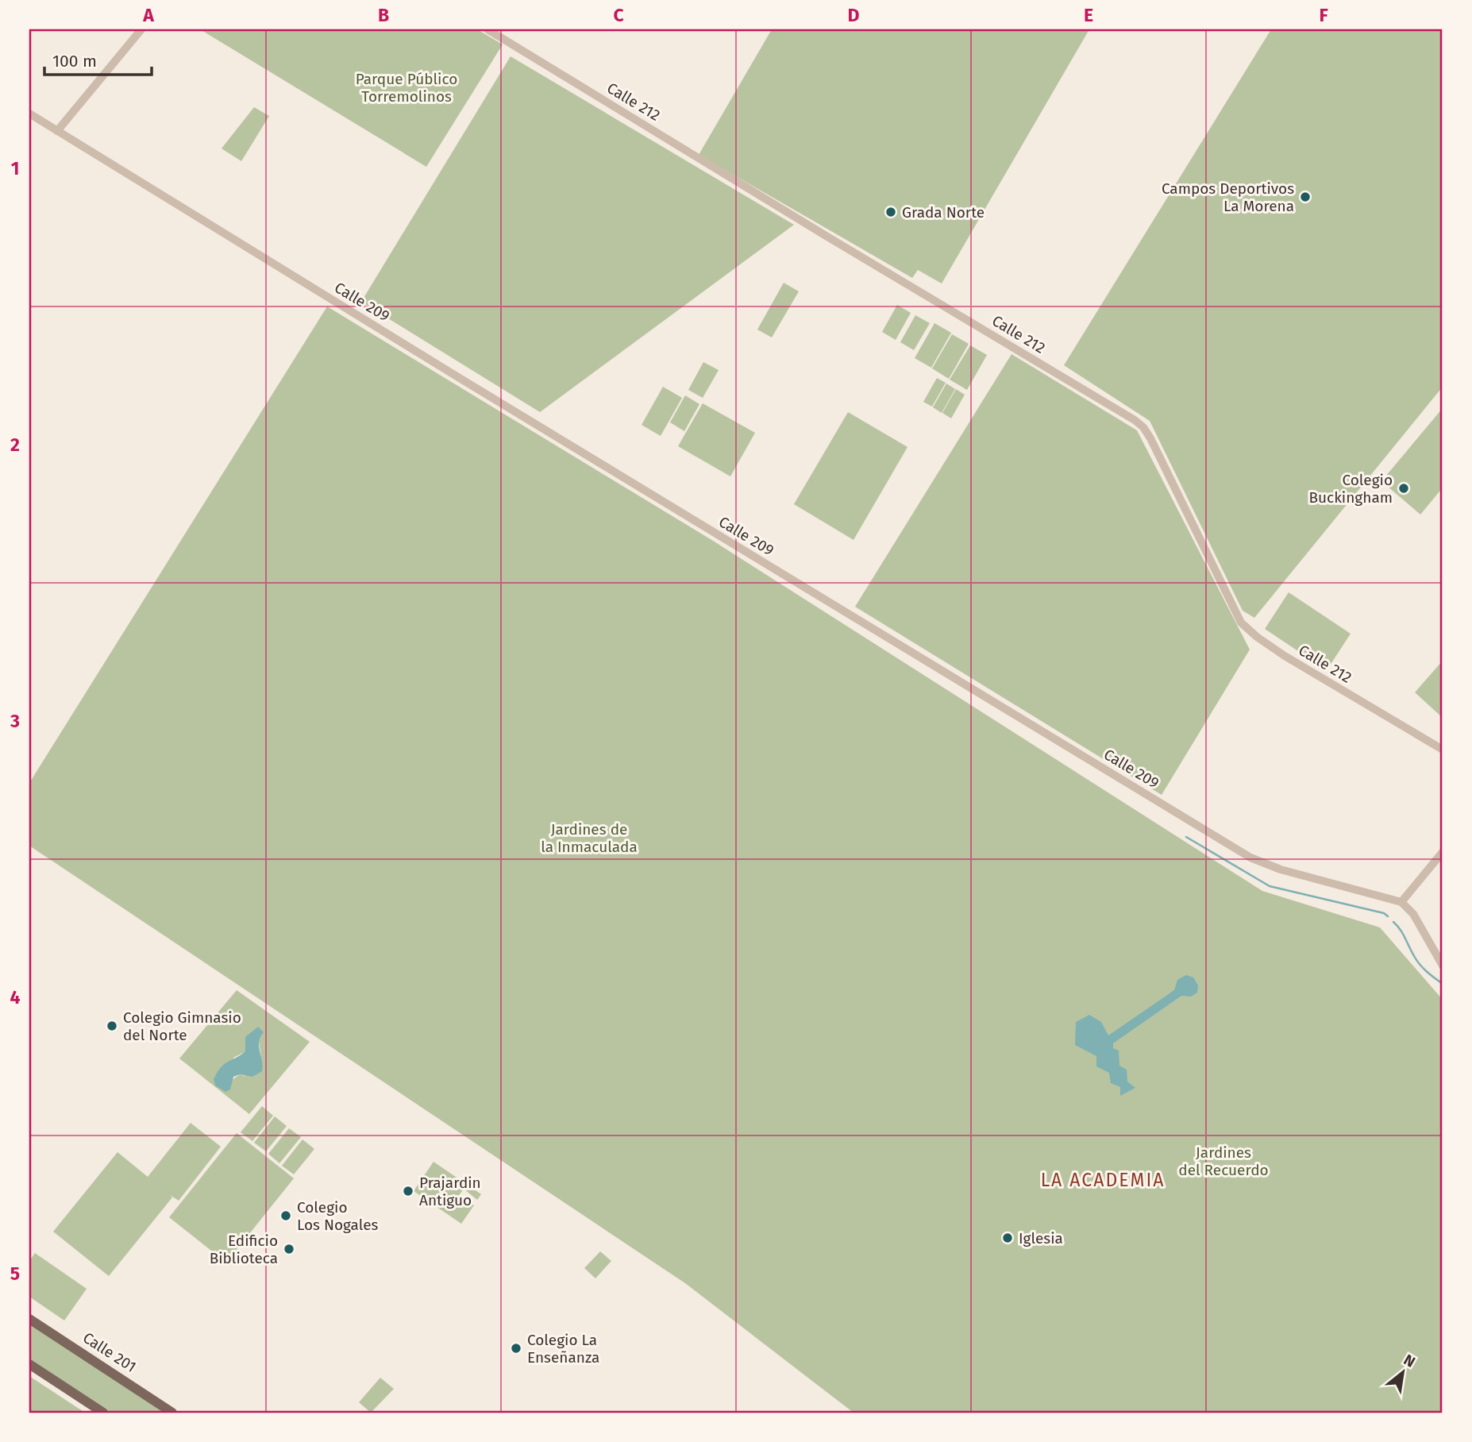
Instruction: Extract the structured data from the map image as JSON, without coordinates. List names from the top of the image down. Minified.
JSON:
{"streets":{"main road":["Calle 201"],"street":["Calle 212","Calle 209"]},"districts":["LA ACADEMIA"],"parks":["Parque Público Torremolinos","Jardines de la Inmaculada","Jardines del Recuerdo"],"places":["Campos Deportivos La Morena","Grada Norte","Colegio Buckingham","Colegio Gimnasio del Norte","Prajardin Antiguo","Colegio Los Nogales","Iglesia","Edificio Biblioteca","Colegio La Enseñanza"],"scale_bar":"100 m","north":"top right","grid":{"columns":["A","B","C","D","E","F"],"rows":["1","2","3","4","5"]}}
